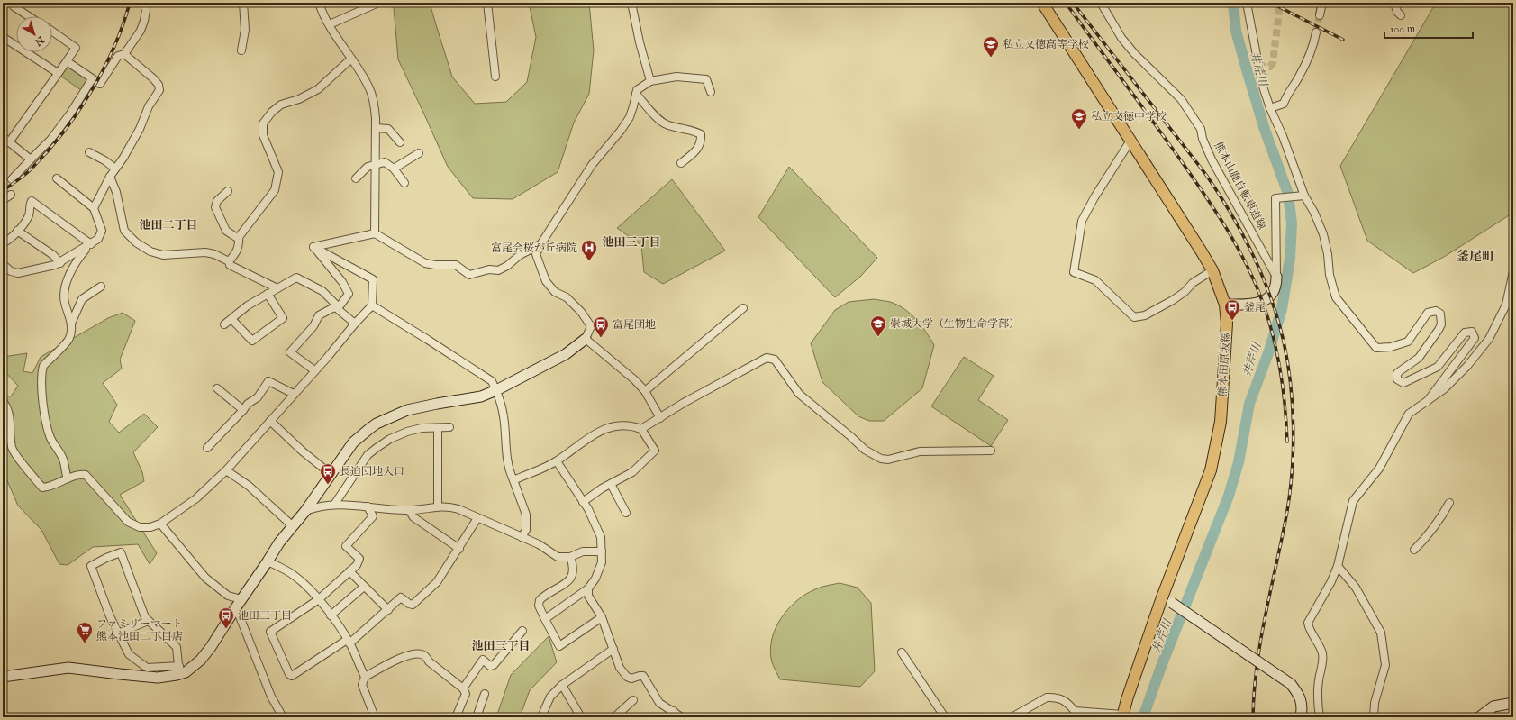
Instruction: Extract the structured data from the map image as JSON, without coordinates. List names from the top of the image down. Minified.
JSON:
{"streets":{"main road":["熊本田原坂線"],"street":["熊本山鹿自転車道線"]},"districts":["池田二丁目","池田三丁目","釜尾町","池田三丁目"],"water":["井芹川"],"places":{"school or university":["私立文徳高等学校","私立文徳中学校","崇城大学（生物生命学部）"],"hospital":["富尾会桜が丘病院"],"bus stop":["釜尾","富尾団地","長迫団地入口","池田三丁目"],"supermarket":["ファミリーマート 熊本池田二丁目店"]},"scale_bar":"100 m","north":"bottom right"}
